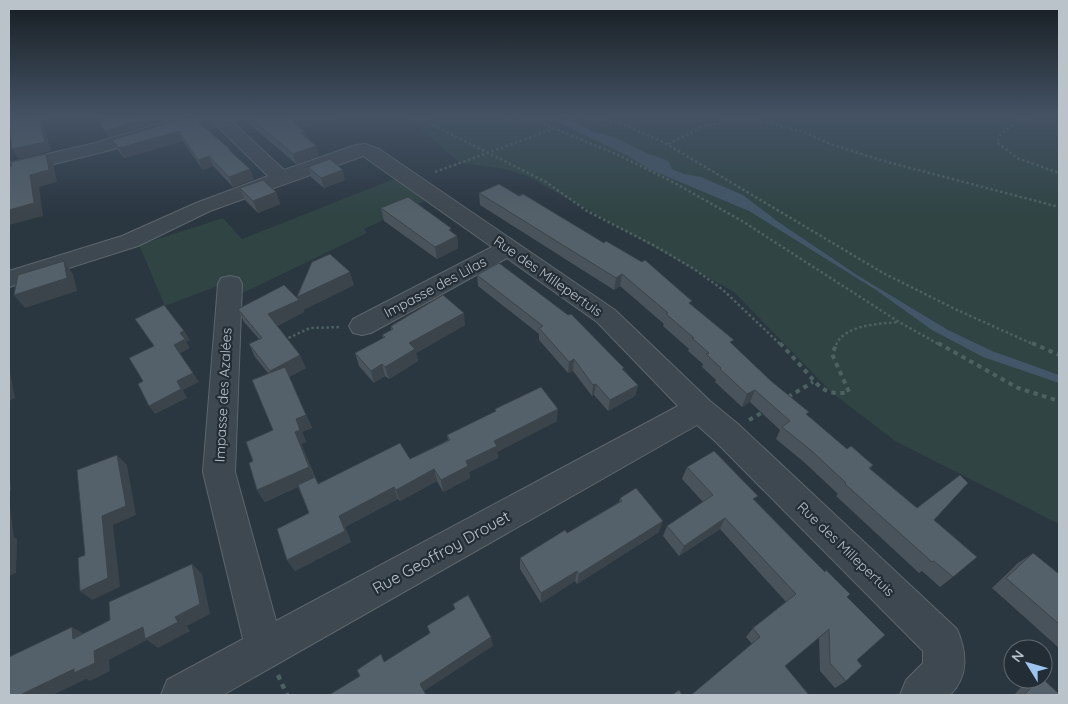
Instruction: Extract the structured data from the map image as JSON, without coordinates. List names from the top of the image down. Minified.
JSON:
{"streets":{"street":["Rue des Millepertuis","Impasse des Lilas","Impasse des Azalées","Rue Geoffroy Drouet"]},"crossings":[["Rue des Millepertuis","Impasse des Lilas"],["Rue des Millepertuis","Rue Geoffroy Drouet"],["Impasse des Azalées","Rue Geoffroy Drouet"]],"north":"top left"}
